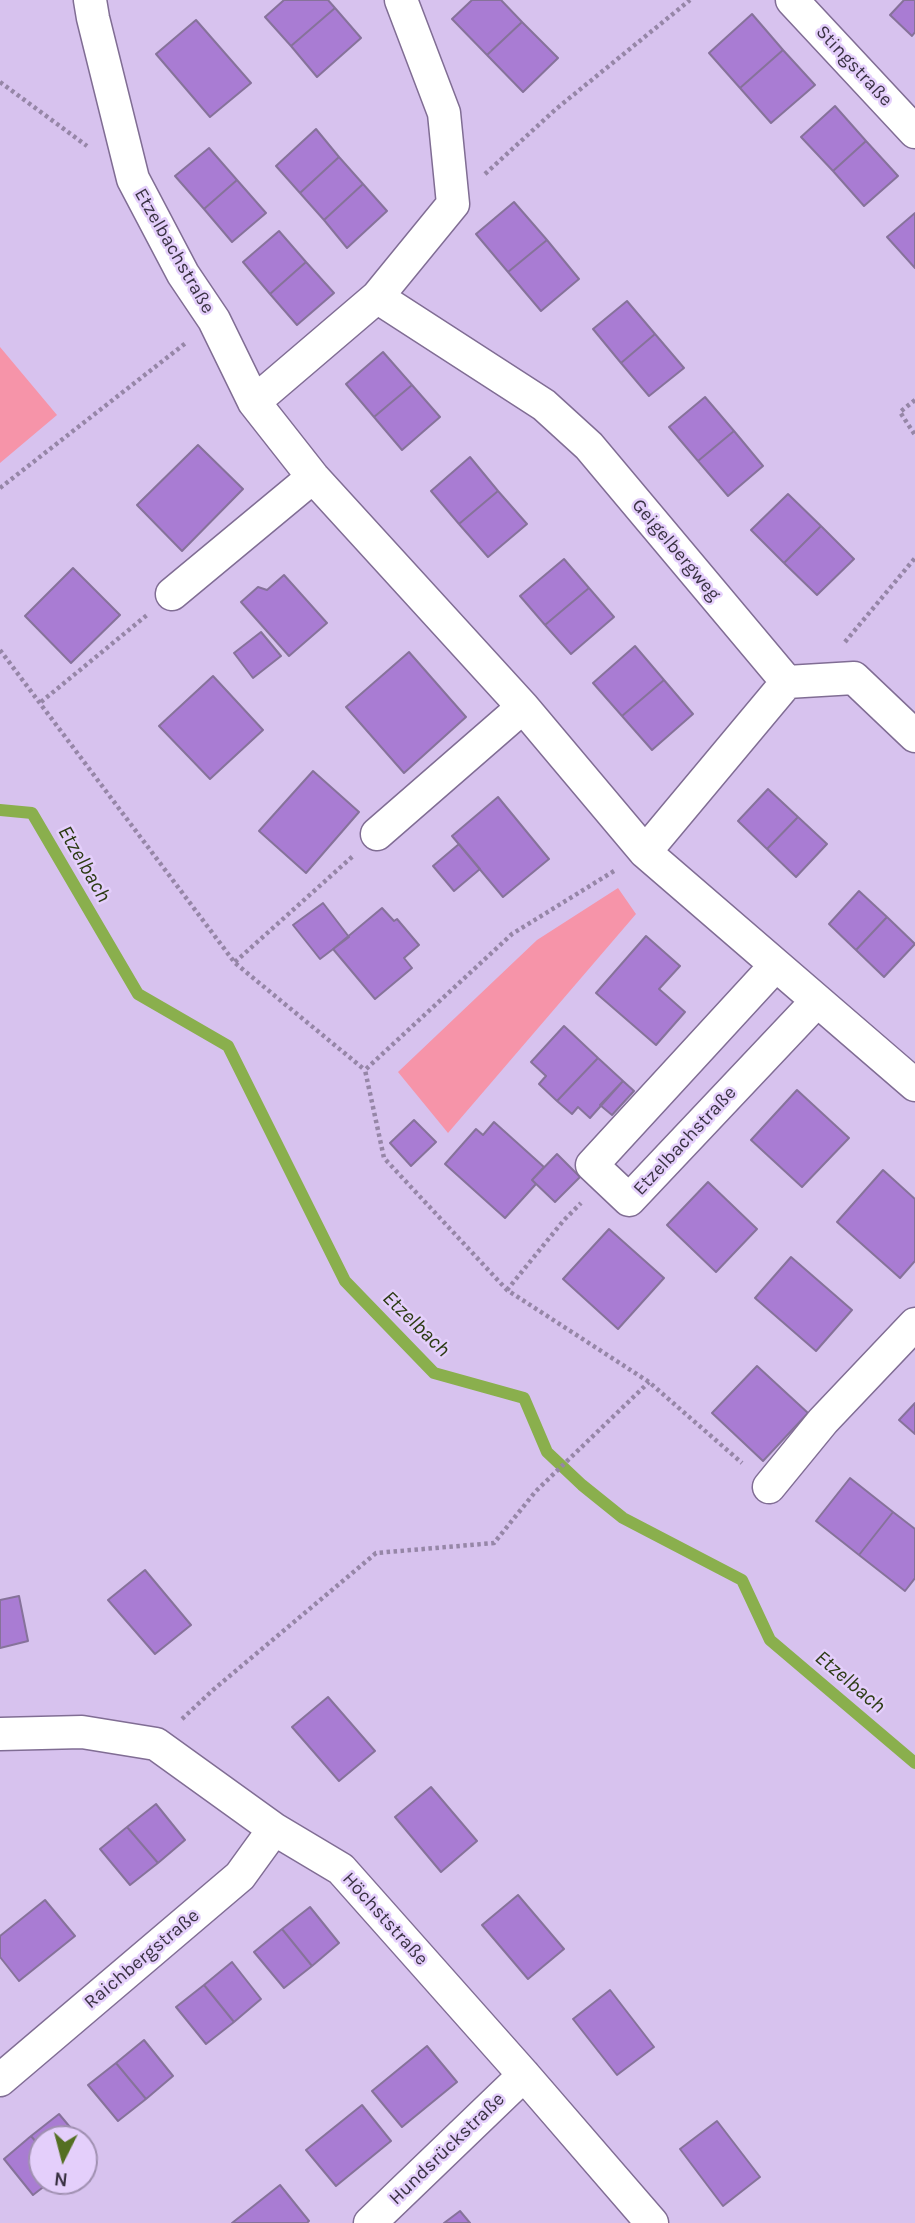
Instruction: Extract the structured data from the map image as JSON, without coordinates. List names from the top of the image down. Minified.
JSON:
{"streets":{"street":["Stingstraße","Etzelbachstraße","Geigelbergweg","Höchststraße","Raichbergstraße","Hundsrückstraße"]},"crossings":[["Höchststraße","Raichbergstraße"],["Höchststraße","Hundsrückstraße"]],"water":["Etzelbach"],"north":"bottom"}
